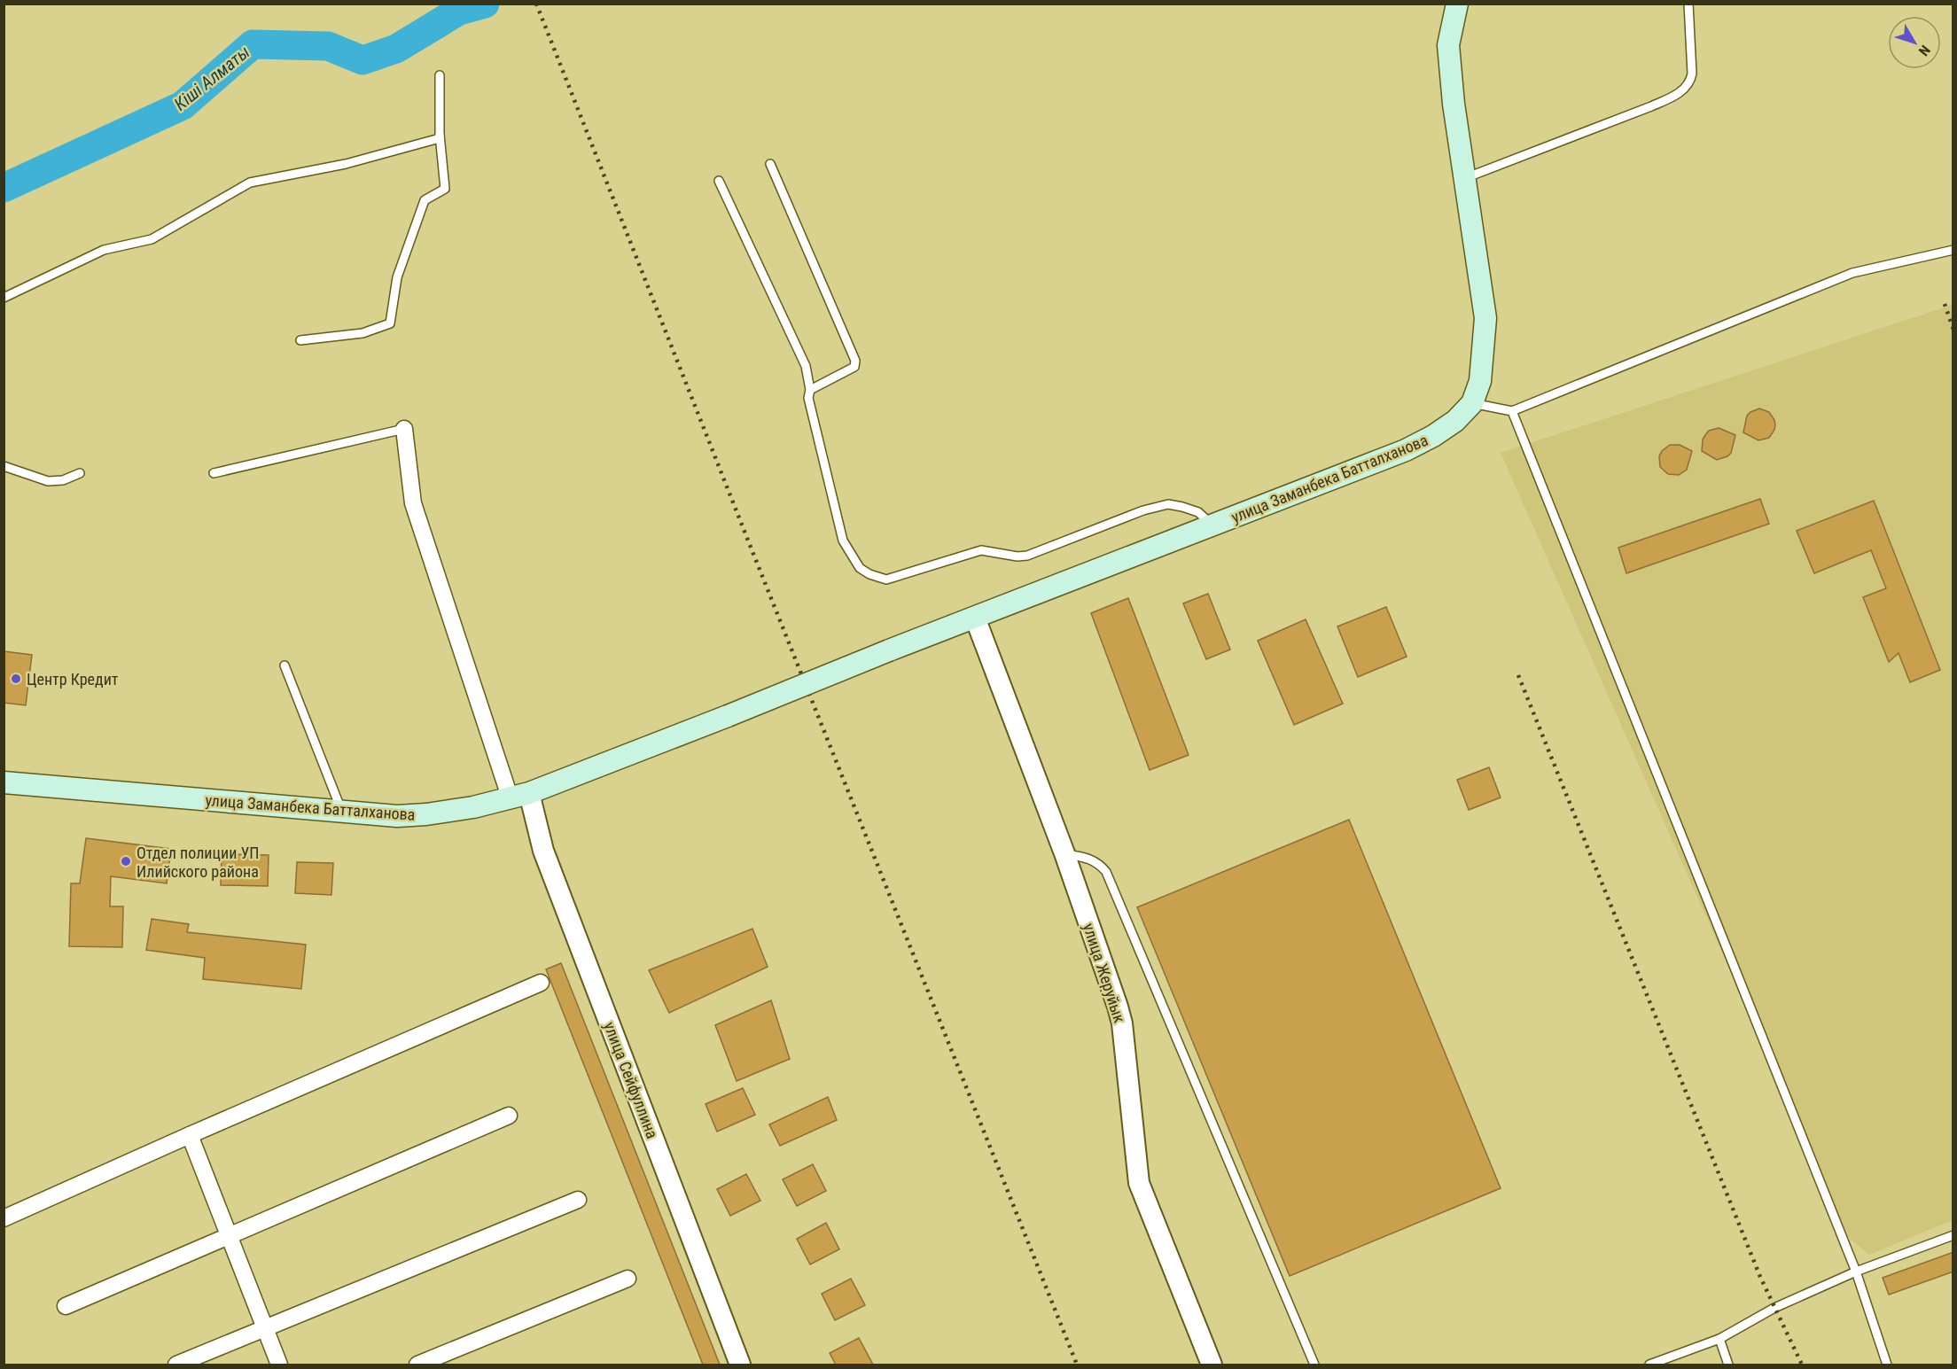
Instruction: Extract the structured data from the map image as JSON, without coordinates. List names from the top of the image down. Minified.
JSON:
{"streets":{"main road":["улица Заманбека Батталханова"],"street":["улица Жеруйык","улица Сейфуллина"]},"crossings":[["улица Заманбека Батталханова","улица Жеруйык"],["улица Заманбека Батталханова","улица Сейфуллина"]],"water":["Кіші Алматы"],"places":["Центр Кредит","Отдел полиции УП Илийского района"],"north":"bottom right"}
